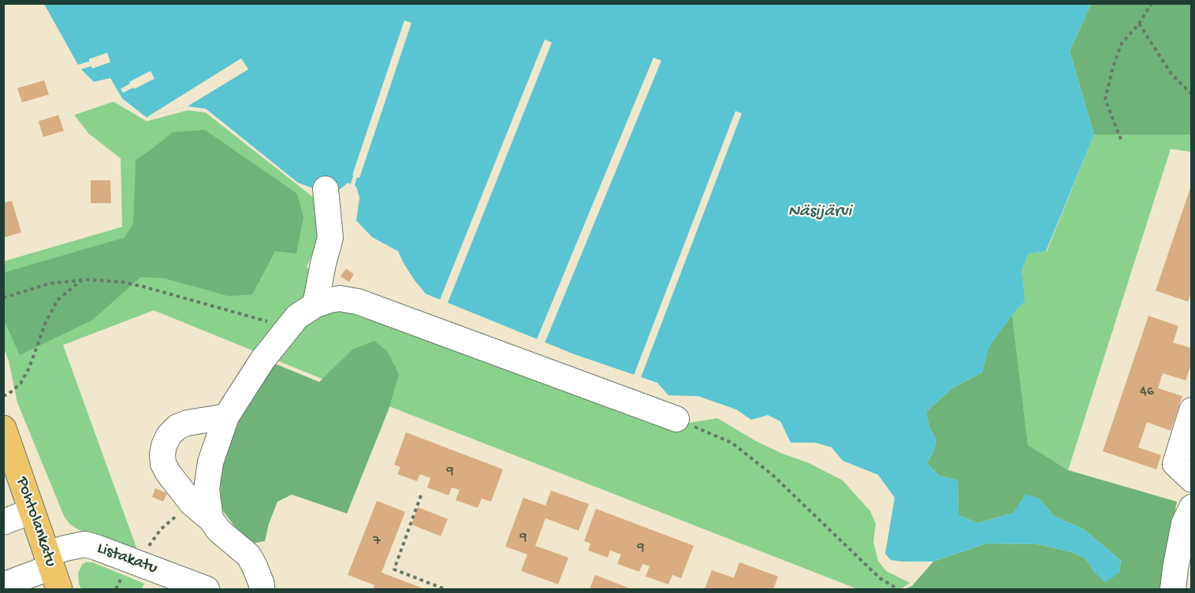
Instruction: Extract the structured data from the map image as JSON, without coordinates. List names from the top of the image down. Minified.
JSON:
{"streets":{"main road":["Pohtolankatu"],"street":["Listakatu"]},"crossings":[["Pohtolankatu","Listakatu"]],"water":["Näsijärvi"],"house_numbers":["46","9","9","7","9"]}
